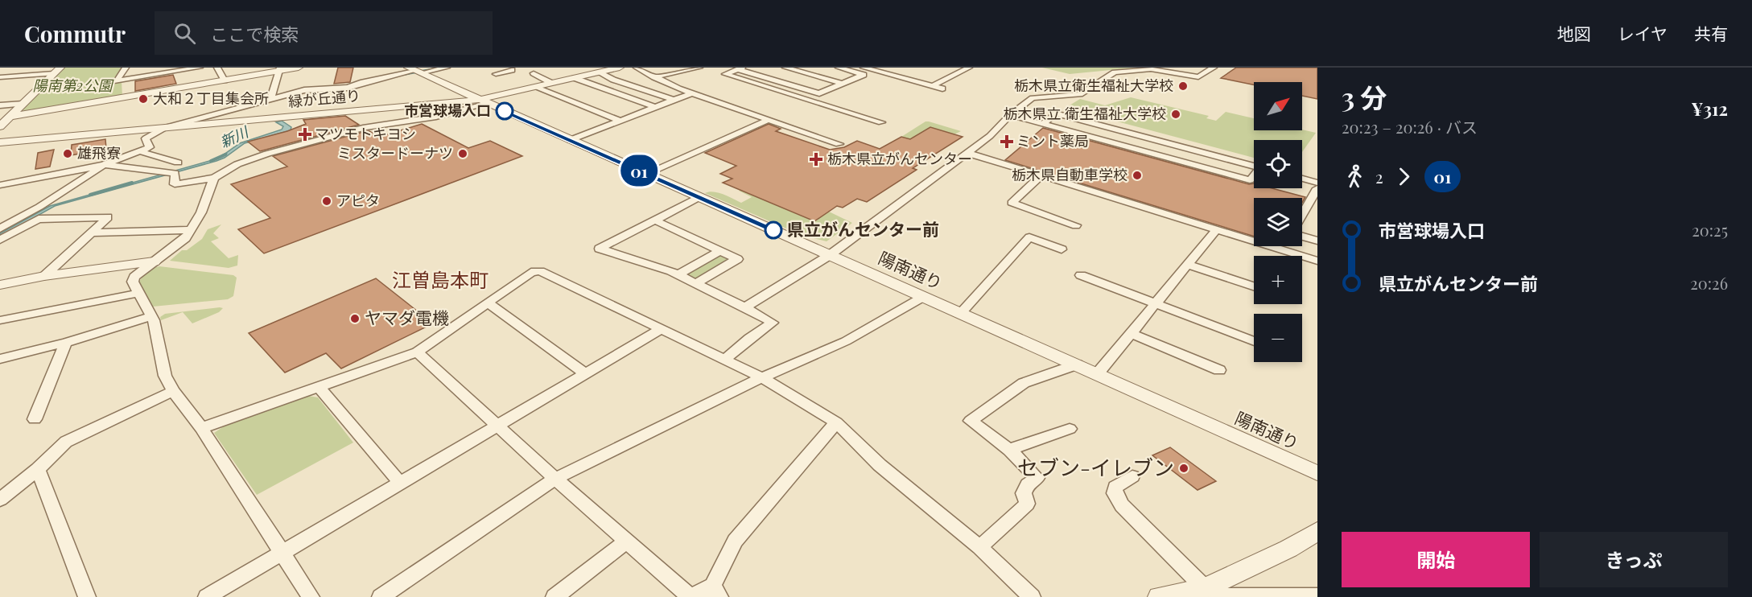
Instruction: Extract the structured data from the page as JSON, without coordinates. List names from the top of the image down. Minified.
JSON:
{"streets":{"street":["緑が丘通り","陽南通り"]},"crossings":[["緑が丘通り","陽南通り"]],"districts":["江曽島本町"],"water":["新川"],"parks":["陽南第2公園"],"places":{"other":["栃木県立衛生福祉大学校","大和２丁目集会所","市営球場入口","栃木県立 衛生福祉大学校","雄飛寮","ミスタードーナツ","栃木県自動車学校","アピタ","県立がんセンター前","ヤマダ電機","セブン-イレブン"],"health":["マツモトキヨシ","ミント薬局","栃木県立がんセンター"]},"lines":["bus line 01"],"north":"top right","page":{"header":"Commutr","search":"ここで検索","nav":["地図","レイヤ","共有"],"on_map":"01","heading":["3 分","20:23 – 20:26 · バス","¥312"],"map_buttons":["+","−"],"legs":["2","01"],"list":[{"name":"市営球場入口","value":"20:25"},{"name":"県立がんセンター前","value":"20:26"}],"buttons":["開始","きっぷ"]}}
